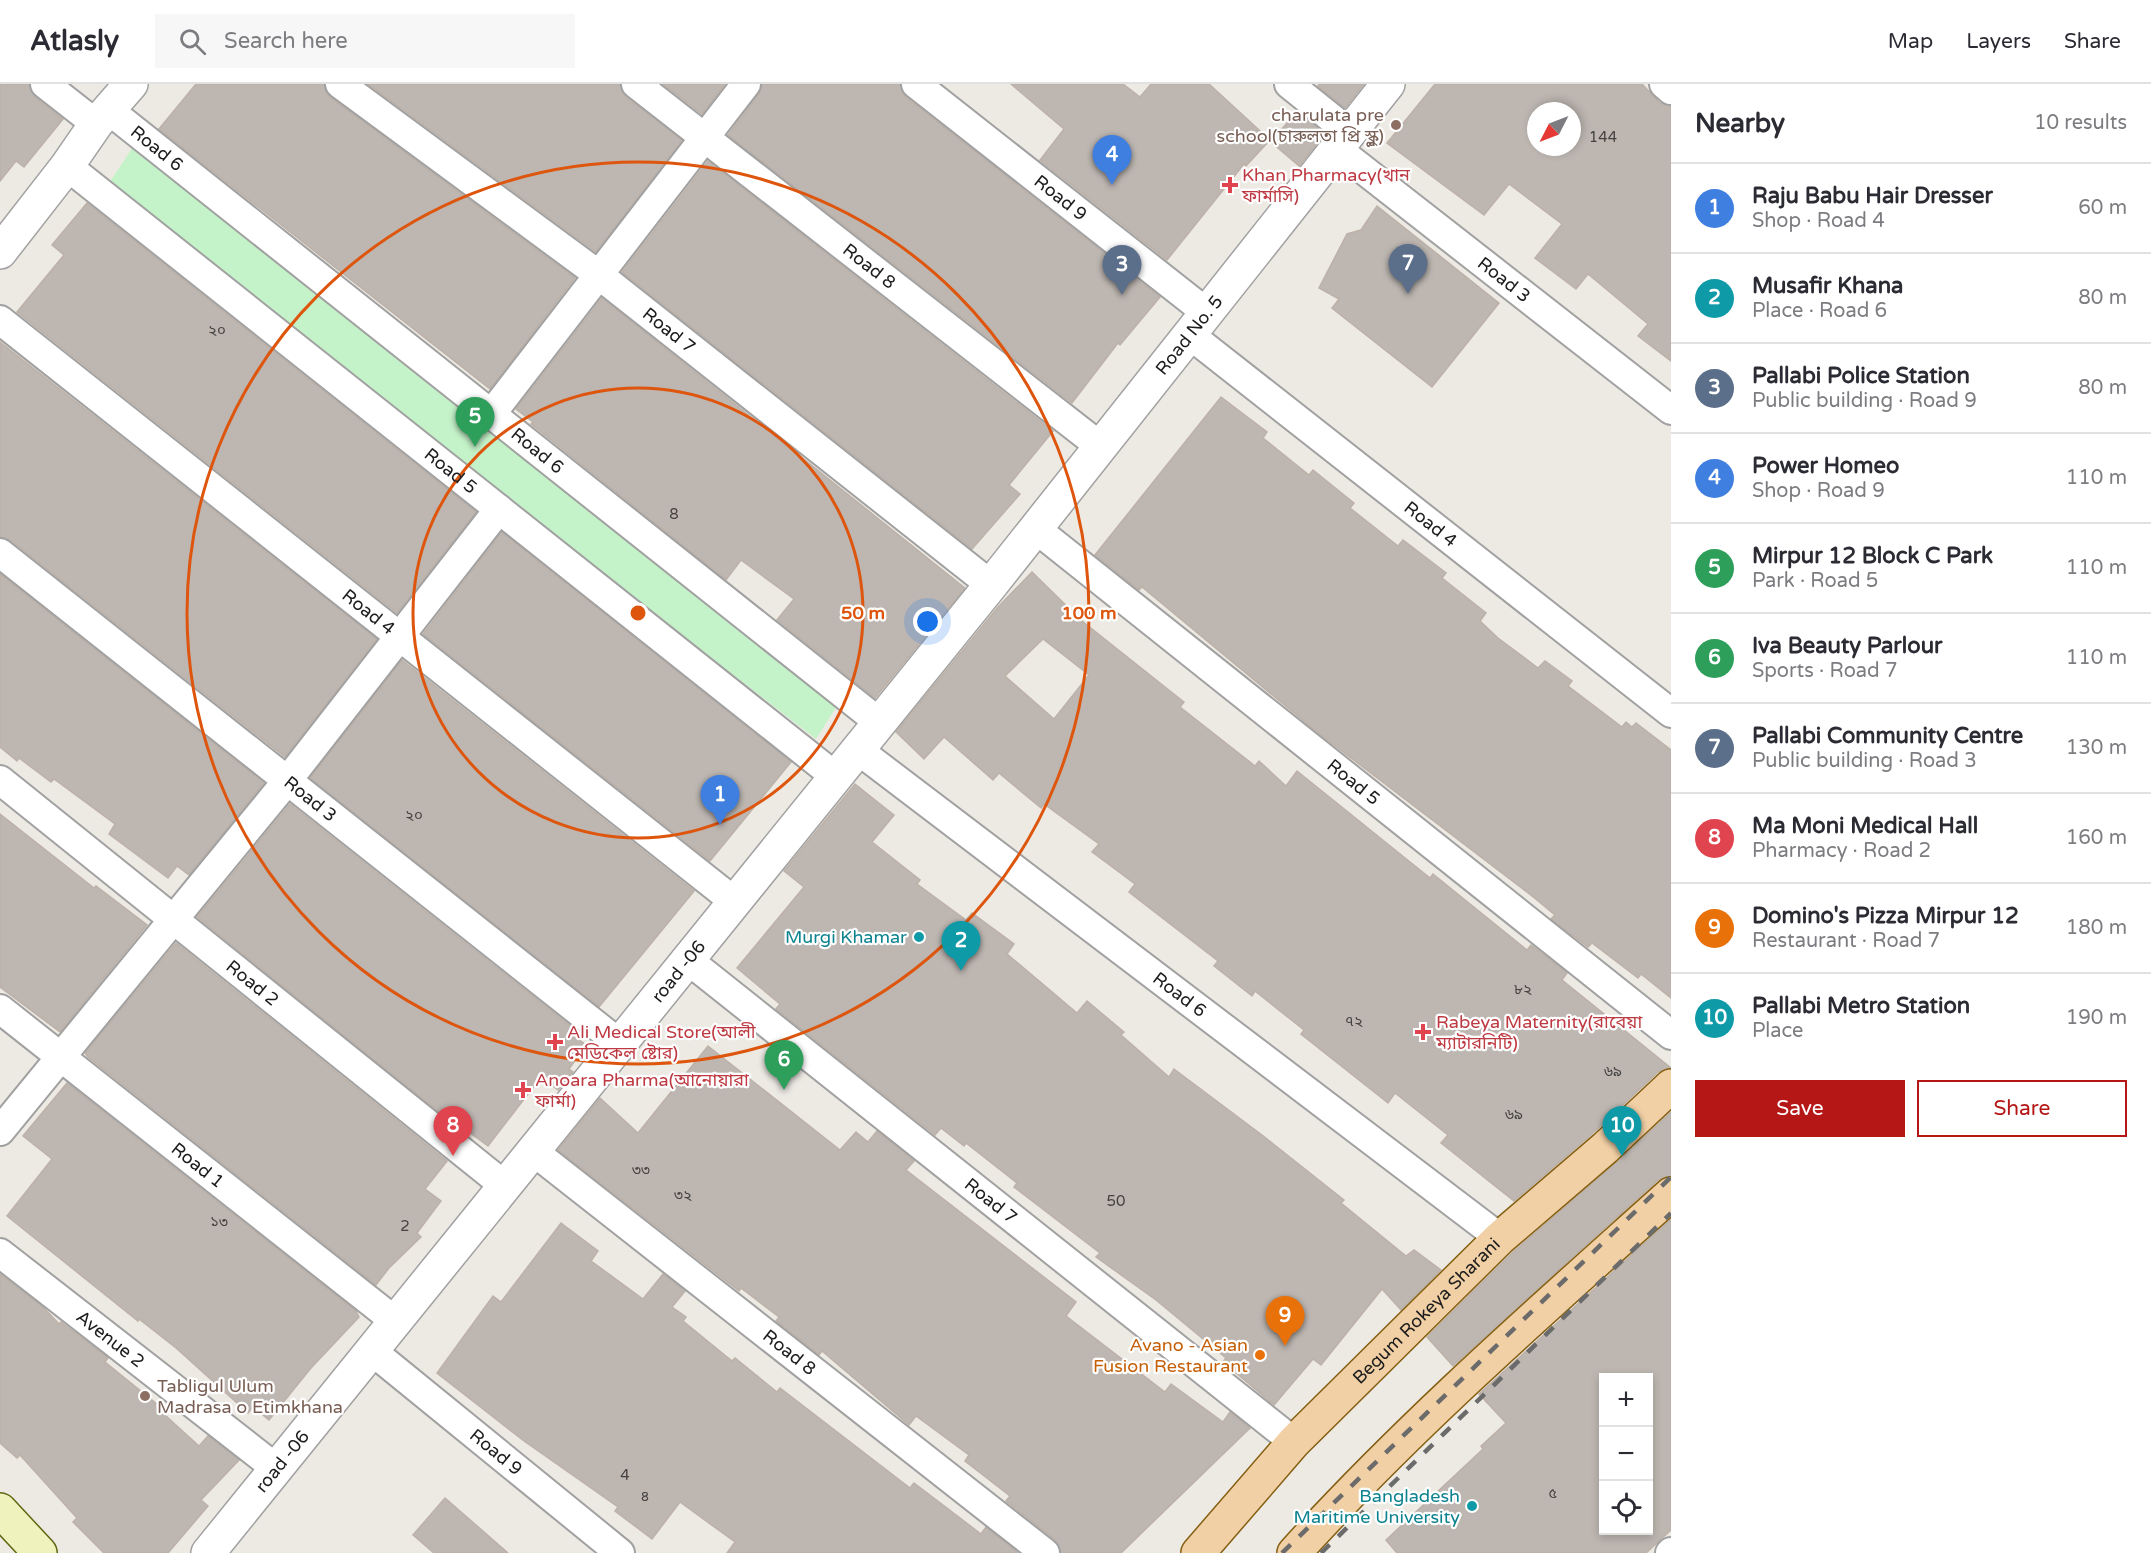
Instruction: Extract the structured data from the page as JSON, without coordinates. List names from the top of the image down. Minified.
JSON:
{"streets":{"main road":["Begum Rokeya Sharani"],"street":["Road 6","Road 9","Road 8","Road 3","Road 7","Road No. 5","Road 5","Road 4","road -06","Road 2","Road 1","Avenue 2"]},"crossings":[["Road 6","road -06"],["Road 6","Begum Rokeya Sharani"],["Road 9","Road No. 5"],["Road 9","Road 4"],["Road 9","road -06"],["Road 8","Road No. 5"],["Road 8","road -06"],["Road 3","Road No. 5"],["Road 3","road -06"],["Road 7","Road No. 5"],["Road 7","road -06"],["Road 7","Begum Rokeya Sharani"],["Road No. 5","Road 5"],["Road No. 5","Road 4"],["Road No. 5","road -06"],["Road 5","road -06"],["Road 4","road -06"],["road -06","Road 2"],["road -06","Road 1"],["road -06","Avenue 2"]],"places":{"other":["charulata pre school(চারুলতা প্রি স্কুল)","Murgi Khamar","Avano - Asian Fusion Restaurant","Tabligul Ulum Madrasa o Etimkhana","Bangladesh Maritime University"],"health":["Khan Pharmacy(খান ফার্মাসি)","Rabeya Maternity(রাবেয়া ম্যাটারনিটি)","Ali Medical Store(আলী মেডিকেল ষ্টোর)","Anoara Pharma(আনোয়ারা ফার্মা)"]},"house_numbers":["144","২০","8","২০","৮২","৭২","৬৯","৬৯","৩৩","৩২","50","১৩","2","4","৫","৪"],"north":"bottom left","page":{"header":"Atlasly","search":"Search here","nav":["Map","Layers","Share"],"heading":["Nearby","10 results"],"pins":["4","7","3","5","1","2","6","8","10","9"],"list":[{"mark":"1","name":"Raju Babu Hair Dresser","note":"Shop · Road 4","value":"60 m"},{"mark":"2","name":"Musafir Khana","note":"Place · Road 6","value":"80 m"},{"mark":"3","name":"Pallabi Police Station","note":"Public building · Road 9","value":"80 m"},{"mark":"4","name":"Power Homeo","note":"Shop · Road 9","value":"110 m"},{"mark":"5","name":"Mirpur 12 Block C Park","note":"Park · Road 5","value":"110 m"},{"mark":"6","name":"Iva Beauty Parlour","note":"Sports · Road 7","value":"110 m"},{"mark":"7","name":"Pallabi Community Centre","note":"Public building · Road 3","value":"130 m"},{"mark":"8","name":"Ma Moni Medical Hall","note":"Pharmacy · Road 2","value":"160 m"},{"mark":"9","name":"Domino's Pizza Mirpur 12","note":"Restaurant · Road 7","value":"180 m"},{"mark":"10","name":"Pallabi Metro Station","note":"Place","value":"190 m"}],"buttons":["Save","Share"],"map_buttons":["+","−"]},"rings":["50 m","100 m"]}
